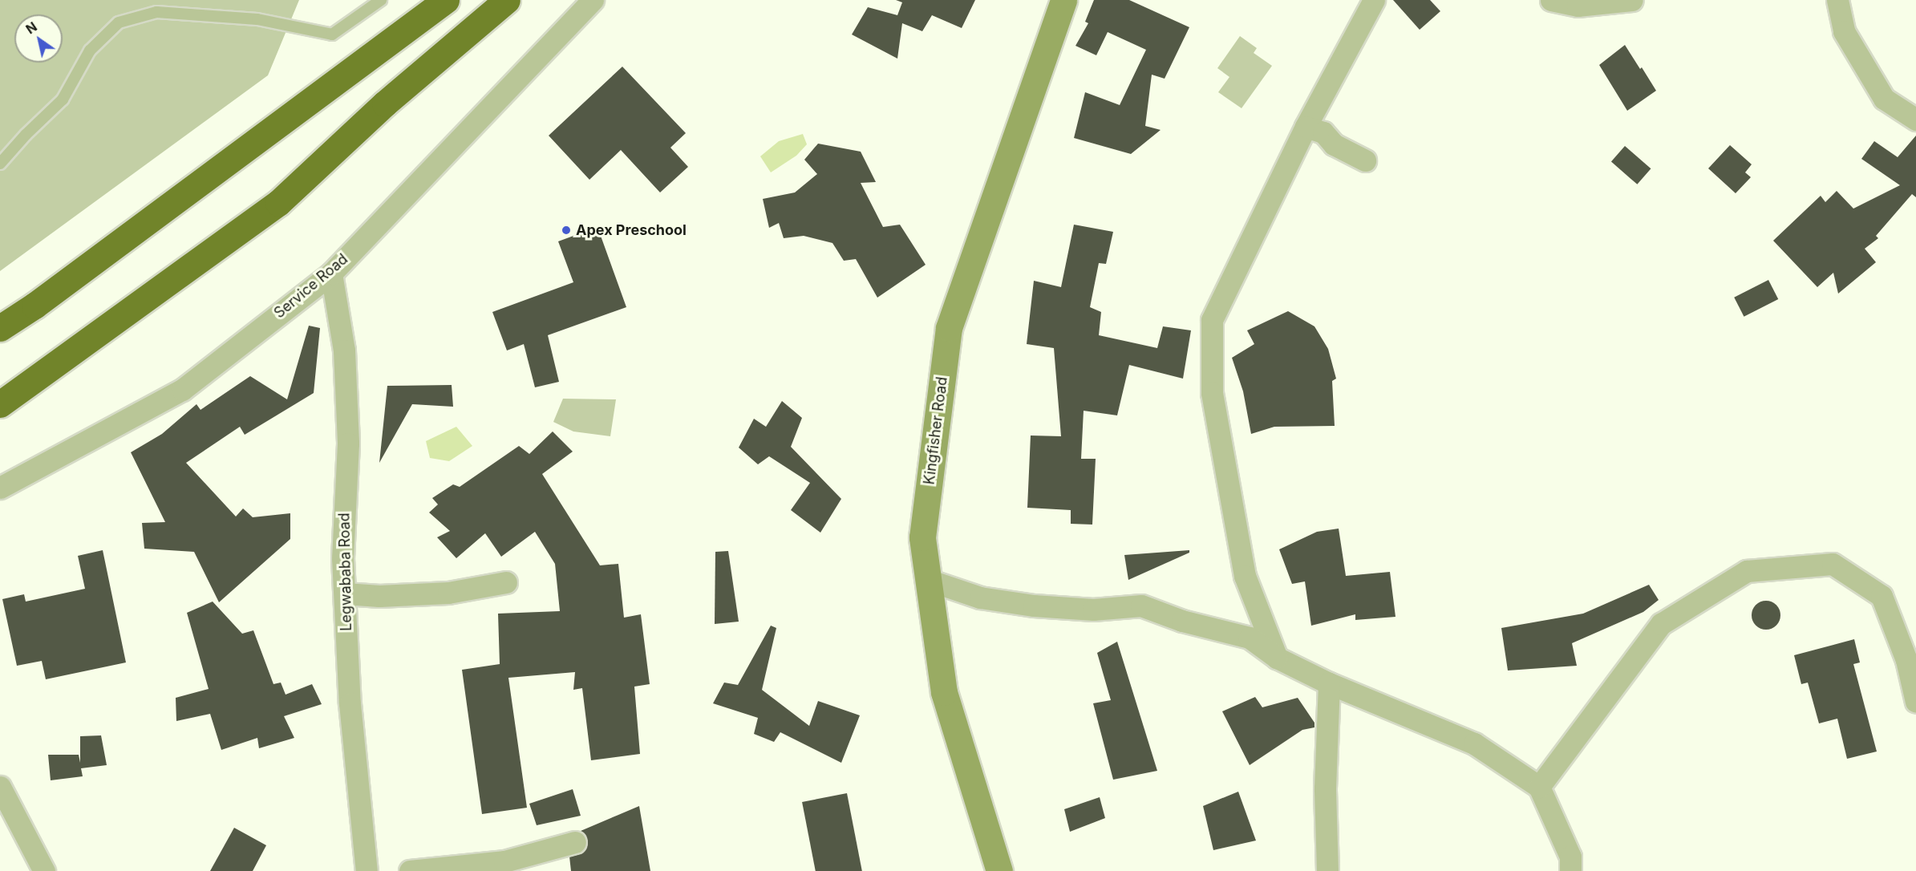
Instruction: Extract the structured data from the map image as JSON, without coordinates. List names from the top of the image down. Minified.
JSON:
{"streets":{"street":["Service Road","Kingfisher Road","Legwababa Road"]},"crossings":[["Service Road","Legwababa Road"]],"places":["Apex Preschool"],"north":"top left"}
